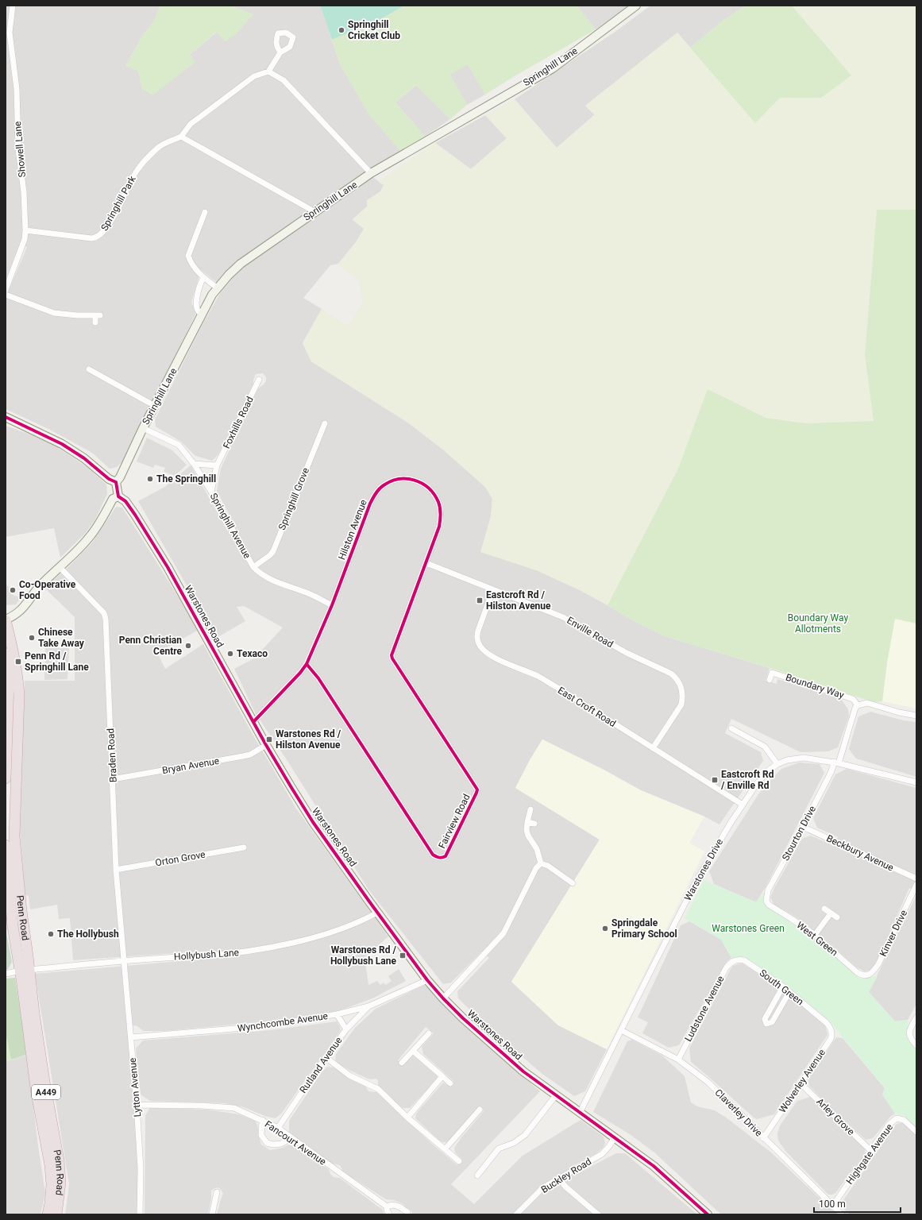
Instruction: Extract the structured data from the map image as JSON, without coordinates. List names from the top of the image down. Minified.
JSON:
{"streets":{"highway":["Penn Road","A449"],"street":["Springhill Lane","Showell Lane","Springhill Park","Foxhills Road","Springhill Grove","Springhill Avenue","Hilston Avenue","Warstones Road","Enville Road","Boundary Way","East Croft Road","Braden Road","Bryan Avenue","Fairview Road","Stourton Drive","Beckbury Avenue","Orton Grove","Warstones Drive","Kinver Drive","West Green","Hollybush Lane","South Green","Ludstone Avenue","Wynchcombe Avenue","Rutland Avenue","Wolverley Avenue","Lytton Avenue","Claverley Drive","Arley Grove","Fancourt Avenue","Highgate Avenue","Buckley Road"]},"crossings":[["Springhill Lane","Springhill Avenue"],["Showell Lane","Springhill Park"],["Foxhills Road","Springhill Avenue"],["Springhill Grove","Springhill Avenue"],["Springhill Avenue","Hilston Avenue"],["Hilston Avenue","Warstones Road"],["Hilston Avenue","Enville Road"],["Hilston Avenue","Fairview Road"],["Warstones Road","Bryan Avenue"],["Warstones Road","Warstones Drive"],["Warstones Road","Hollybush Lane"],["Warstones Road","Wynchcombe Avenue"],["Warstones Road","Buckley Road"],["Enville Road","East Croft Road"],["Boundary Way","Stourton Drive"],["East Croft Road","Warstones Drive"],["Braden Road","Bryan Avenue"],["Braden Road","Orton Grove"],["Braden Road","Hollybush Lane"],["Braden Road","Lytton Avenue"],["Stourton Drive","Beckbury Avenue"],["Stourton Drive","Warstones Drive"],["Stourton Drive","West Green"],["Warstones Drive","Claverley Drive"],["Penn Road","Hollybush Lane"],["Kinver Drive","West Green"],["Hollybush Lane","Lytton Avenue"],["South Green","Ludstone Avenue"],["South Green","Wolverley Avenue"],["Ludstone Avenue","Claverley Drive"],["Wynchcombe Avenue","Rutland Avenue"],["Wynchcombe Avenue","Lytton Avenue"],["Rutland Avenue","Fancourt Avenue"],["Wolverley Avenue","Claverley Drive"],["Wolverley Avenue","Arley Grove"],["Lytton Avenue","Fancourt Avenue"],["Claverley Drive","Highgate Avenue"],["Arley Grove","Highgate Avenue"]],"parks":["Boundary Way Allotments","Warstones Green"],"places":{"other":["Springhill Cricket Club","The Springhill","Co-Operative Food","Chinese Take Away","Penn Christian Centre","Texaco","Springdale Primary School","The Hollybush"],"transit":["Eastcroft Rd / Hilston Avenue","Penn Rd / Springhill Lane","Warstones Rd / Hilston Avenue","Eastcroft Rd / Enville Rd","Warstones Rd / Hollybush Lane"]},"scale_bar":"100 m"}
